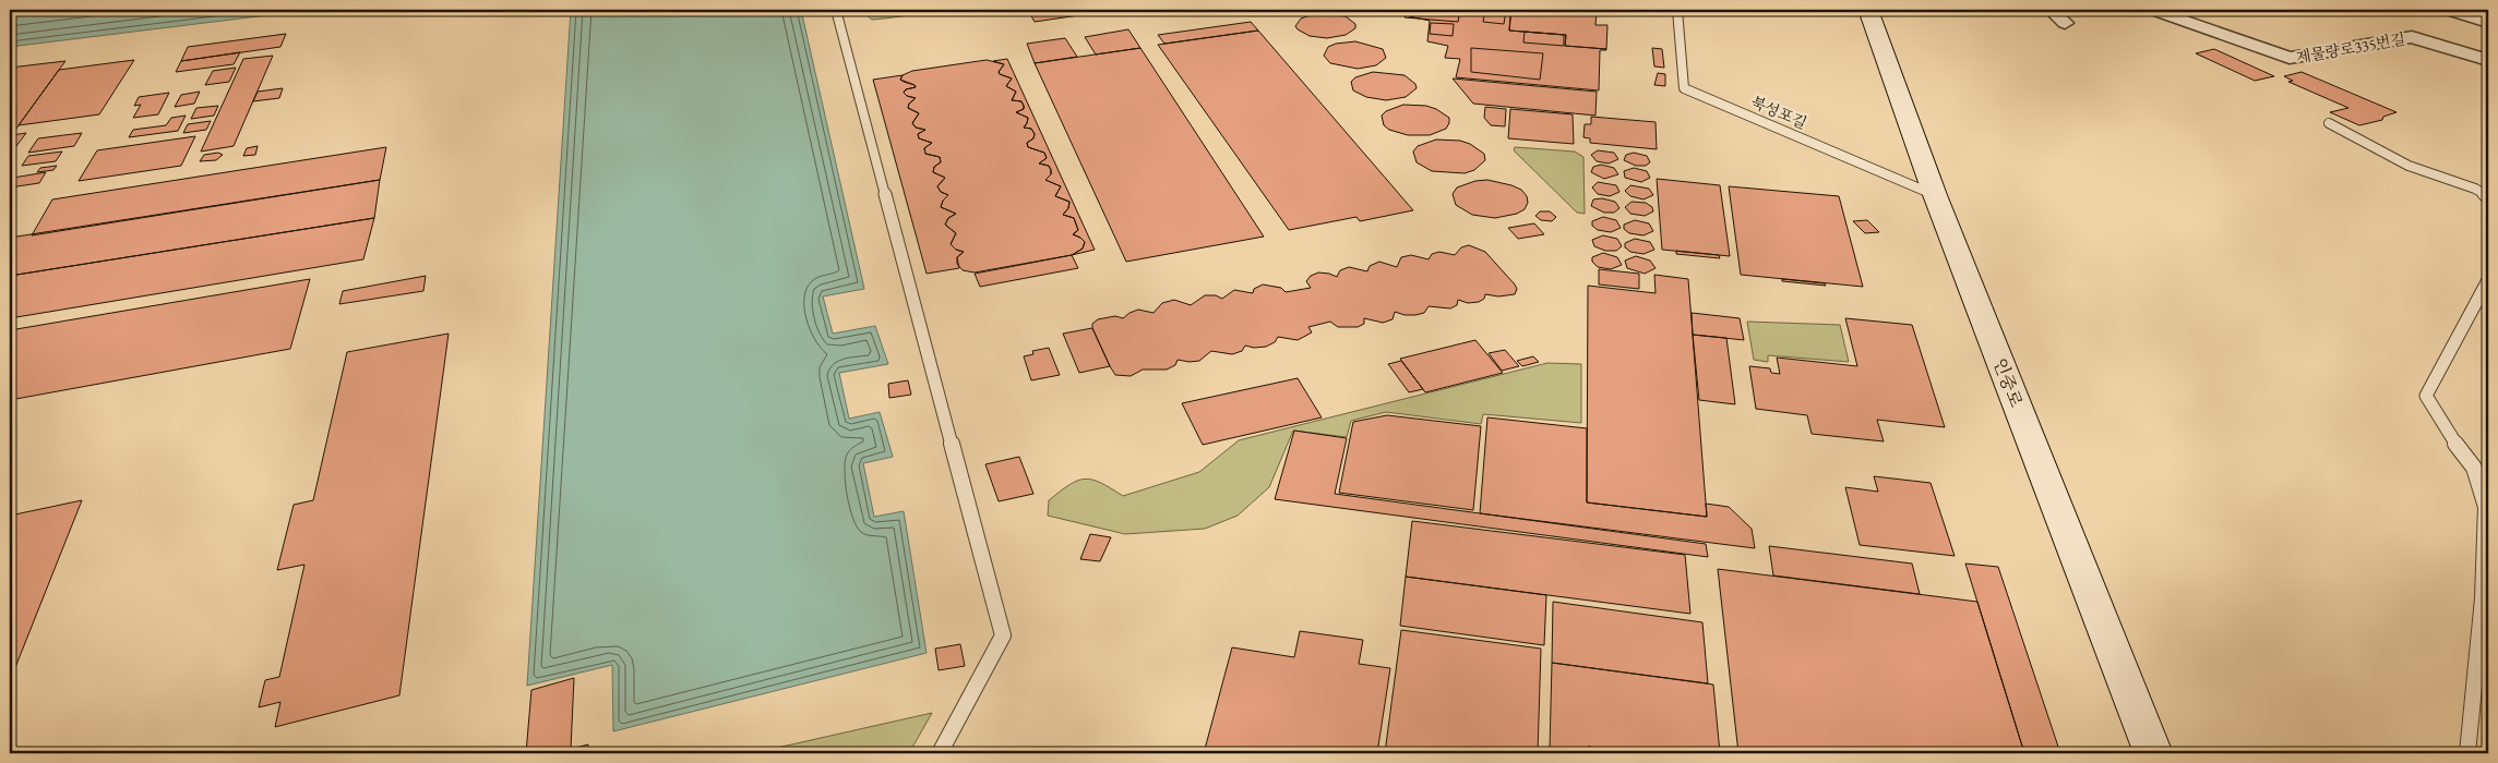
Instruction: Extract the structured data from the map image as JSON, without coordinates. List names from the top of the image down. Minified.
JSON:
{"streets":{"main road":["인중로"],"street":["제물량로335번길"],"lane":["북성포길"]},"crossings":[["북성포길","인중로"]]}
